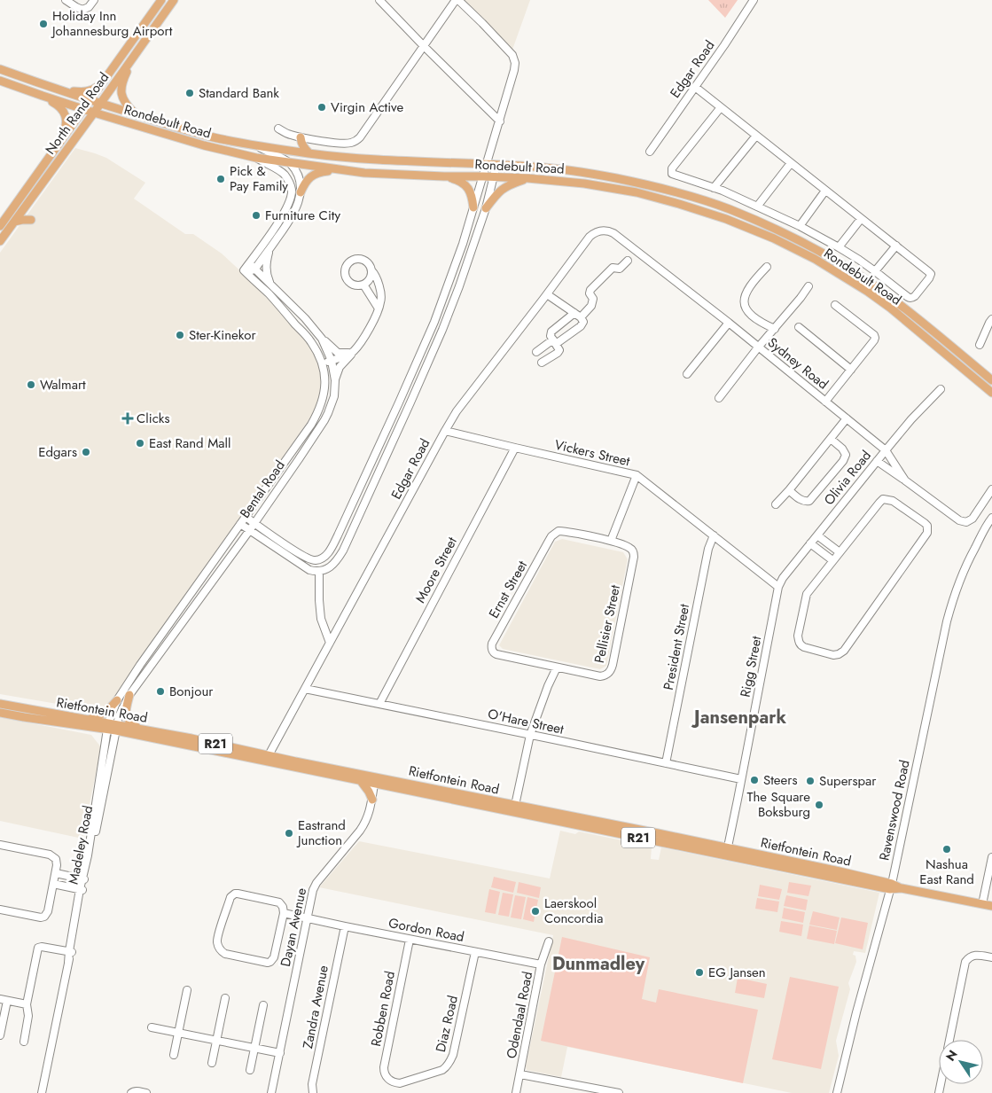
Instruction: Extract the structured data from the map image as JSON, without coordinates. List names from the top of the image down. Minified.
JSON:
{"streets":{"main road":["North Rand Road","Rondebult Road","Rietfontein Road","R21"],"street":["Edgar Road","Sydney Road","Vickers Street","Olivia Road","Bental Road","Moore Street","Ernst Street","Pellisier Street","President Street","Rigg Street","O'Hare Street","Ravenswood Road","Madeley Road","Dayan Avenue","Gordon Road","Zandra Avenue","Robben Road","Odendaal Road","Diaz Road"]},"crossings":[["Edgar Road","Sydney Road"],["Edgar Road","Vickers Street"],["Edgar Road","Rietfontein Road"],["Edgar Road","O'Hare Street"],["North Rand Road","Rondebult Road"],["Sydney Road","Olivia Road"],["Vickers Street","Olivia Road"],["Vickers Street","Moore Street"],["Vickers Street","President Street"],["Vickers Street","Rigg Street"],["Olivia Road","Rigg Street"],["Bental Road","Rietfontein Road"],["Bental Road","Madeley Road"],["Moore Street","O'Hare Street"],["Ernst Street","Pellisier Street"],["President Street","O'Hare Street"],["Rigg Street","Rietfontein Road"],["Rigg Street","O'Hare Street"],["Rietfontein Road","Ravenswood Road"],["Rietfontein Road","Madeley Road"],["Rietfontein Road","Dayan Avenue"],["Dayan Avenue","Gordon Road"],["Gordon Road","Zandra Avenue"],["Gordon Road","Robben Road"],["Gordon Road","Odendaal Road"],["Gordon Road","Diaz Road"],["Robben Road","Diaz Road"]],"districts":["Jansenpark","Dunmadley"],"places":{"other":["Holiday Inn Johannesburg Airport","Standard Bank","Virgin Active","Pick & Pay Family","Furniture City","Ster-Kinekor","Walmart","East Rand Mall","Edgars","Bonjour","Steers","Superspar","The Square Boksburg","Eastrand Junction","Nashua East Rand","Laerskool Concordia","EG Jansen"],"health":["Clicks"]},"north":"top left"}
